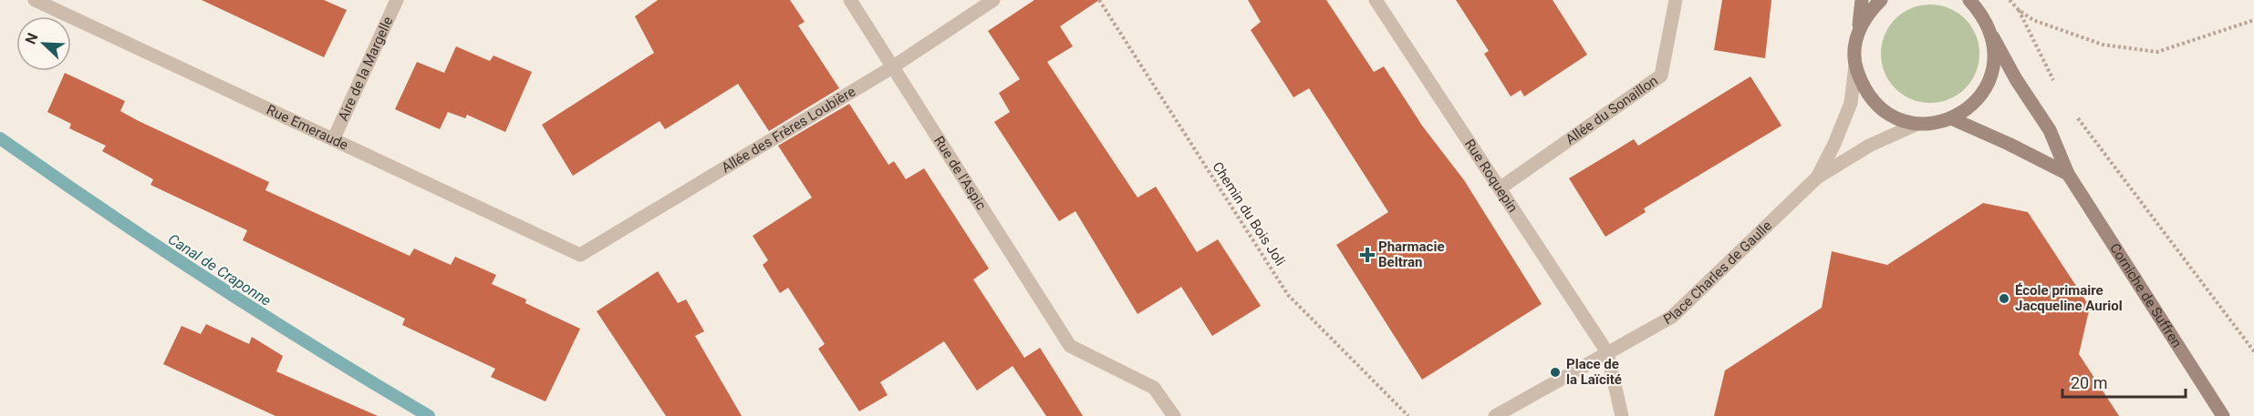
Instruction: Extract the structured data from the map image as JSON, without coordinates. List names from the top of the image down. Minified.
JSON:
{"streets":{"main road":["Corniche de Suffren"],"street":["Aire de la Margelle","Allée du Sonaillon","Rue Emeraude","Allée des Frères Loubière","Rue de l'Aspic","Rue Roquepin","Place Charles de Gaulle"],"path":["Chemin du Bois Joli"]},"crossings":[["Aire de la Margelle","Rue Emeraude"],["Allée du Sonaillon","Rue Roquepin"],["Rue Emeraude","Allée des Frères Loubière"],["Allée des Frères Loubière","Rue de l'Aspic"],["Rue Roquepin","Place Charles de Gaulle"]],"water":["Canal de Craponne"],"places":{"health":["Pharmacie Beltran"],"other":["École primaire Jacqueline Auriol","Place de la Laïcité"]},"scale_bar":"20 m","north":"top left"}
